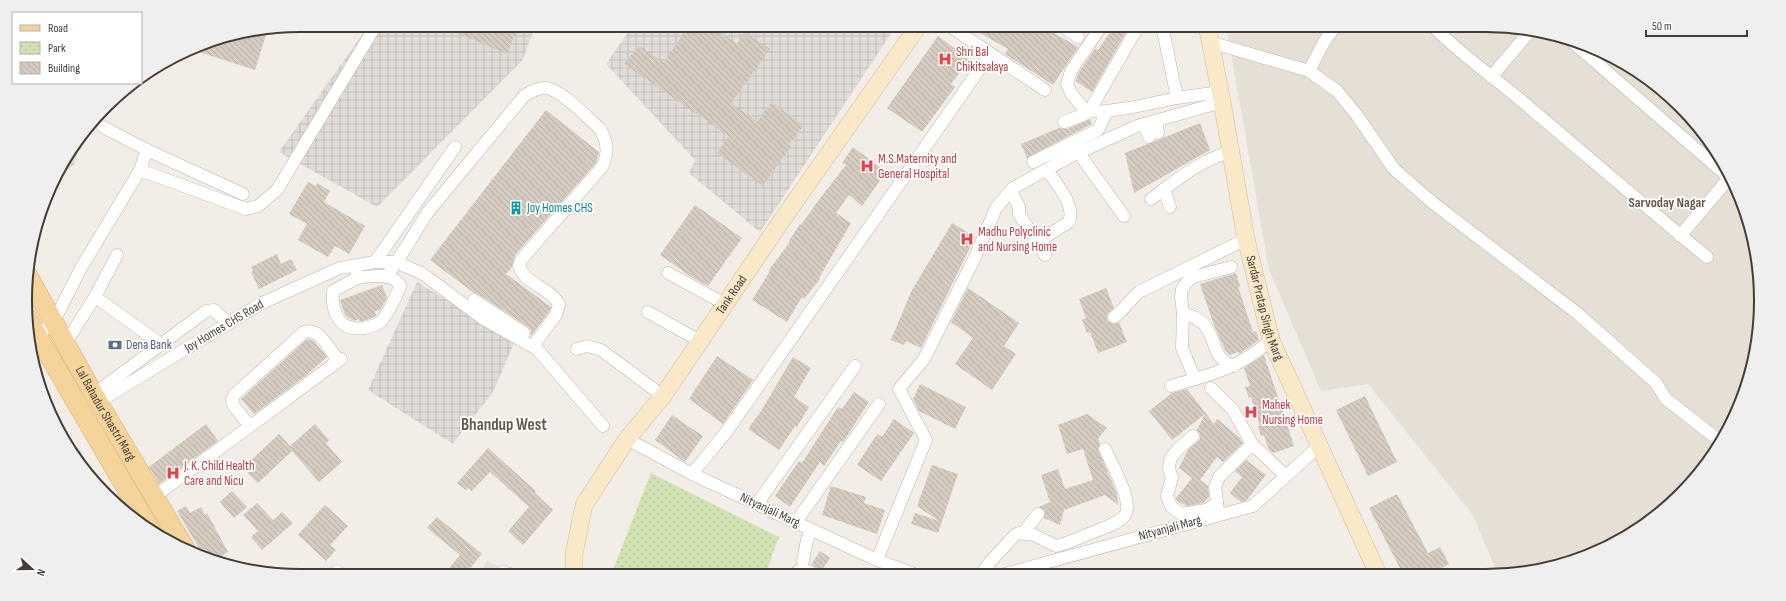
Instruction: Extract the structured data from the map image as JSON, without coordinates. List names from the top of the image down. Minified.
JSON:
{"streets":{"main road":["Lal Bahadur Shastri Marg"],"street":["Tank Road","Sardar Pratap Singh Marg","Joy Homes CHS Road","Nityanjali Marg"]},"crossings":[["Tank Road","Nityanjali Marg"],["Sardar Pratap Singh Marg","Nityanjali Marg"],["Joy Homes CHS Road","Lal Bahadur Shastri Marg"]],"districts":["Sarvoday Nagar","Bhandup West"],"places":{"hospital":["Shri Bal Chikitsalaya","M.S.Maternity and General Hospital","Madhu Polyclinic and Nursing Home","Mahek Nursing Home","J. K. Child Health Care and Nicu"],"building":["Joy Homes CHS"],"bank":["Dena Bank"]},"legend":["Road","Park","Building"],"scale_bar":"50 m","north":"right"}
